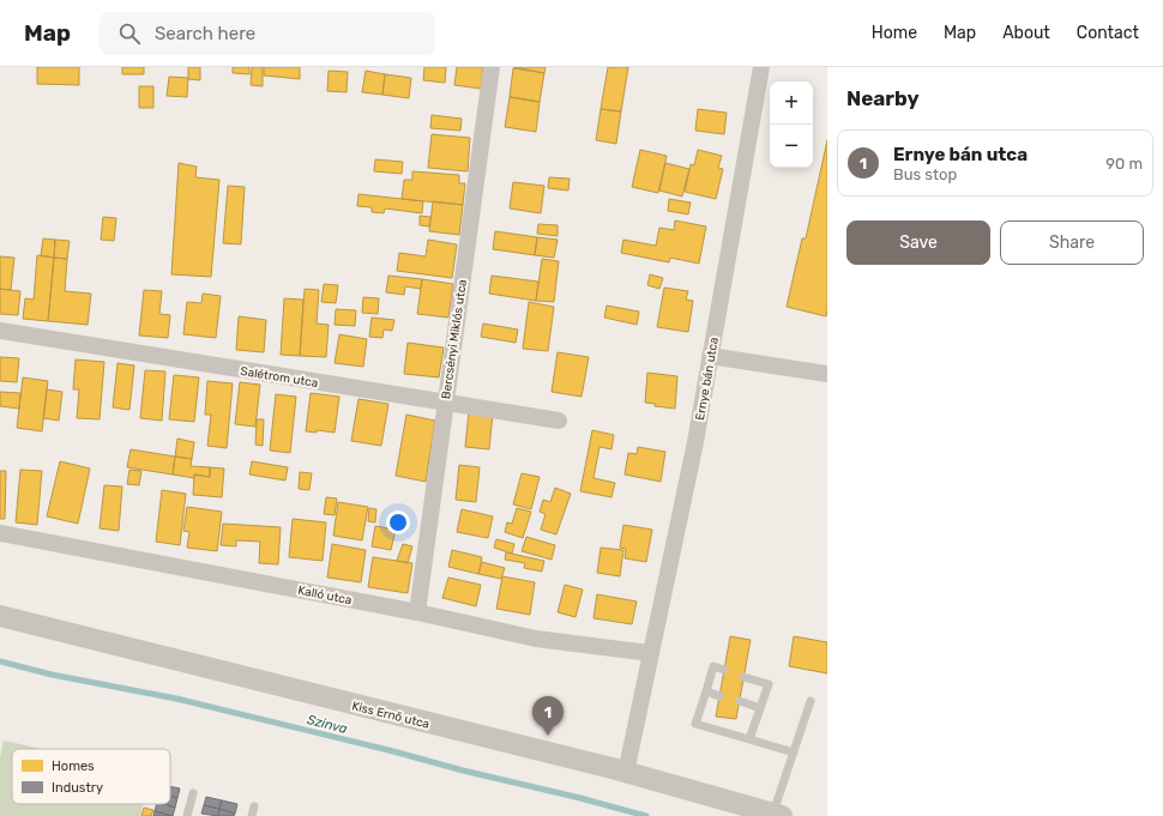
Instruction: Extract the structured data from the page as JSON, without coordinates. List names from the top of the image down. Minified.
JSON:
{"streets":{"street":["Bercsényi Miklós utca","Salétrom utca","Ernye bán utca","Kalló utca","Kiss Ernő utca"]},"crossings":[["Bercsényi Miklós utca","Salétrom utca"],["Bercsényi Miklós utca","Kalló utca"],["Ernye bán utca","Kalló utca"],["Ernye bán utca","Kiss Ernő utca"]],"water":["Szinva"],"legend":["Homes","Industry"],"page":{"header":"Map","search":"Search here","nav":["Home","Map","About","Contact"],"heading":"Nearby","map_buttons":["+","−"],"list":[{"mark":"1","name":"Ernye bán utca","note":"Bus stop","value":"90 m"}],"buttons":["Save","Share"],"pins":"1"}}
